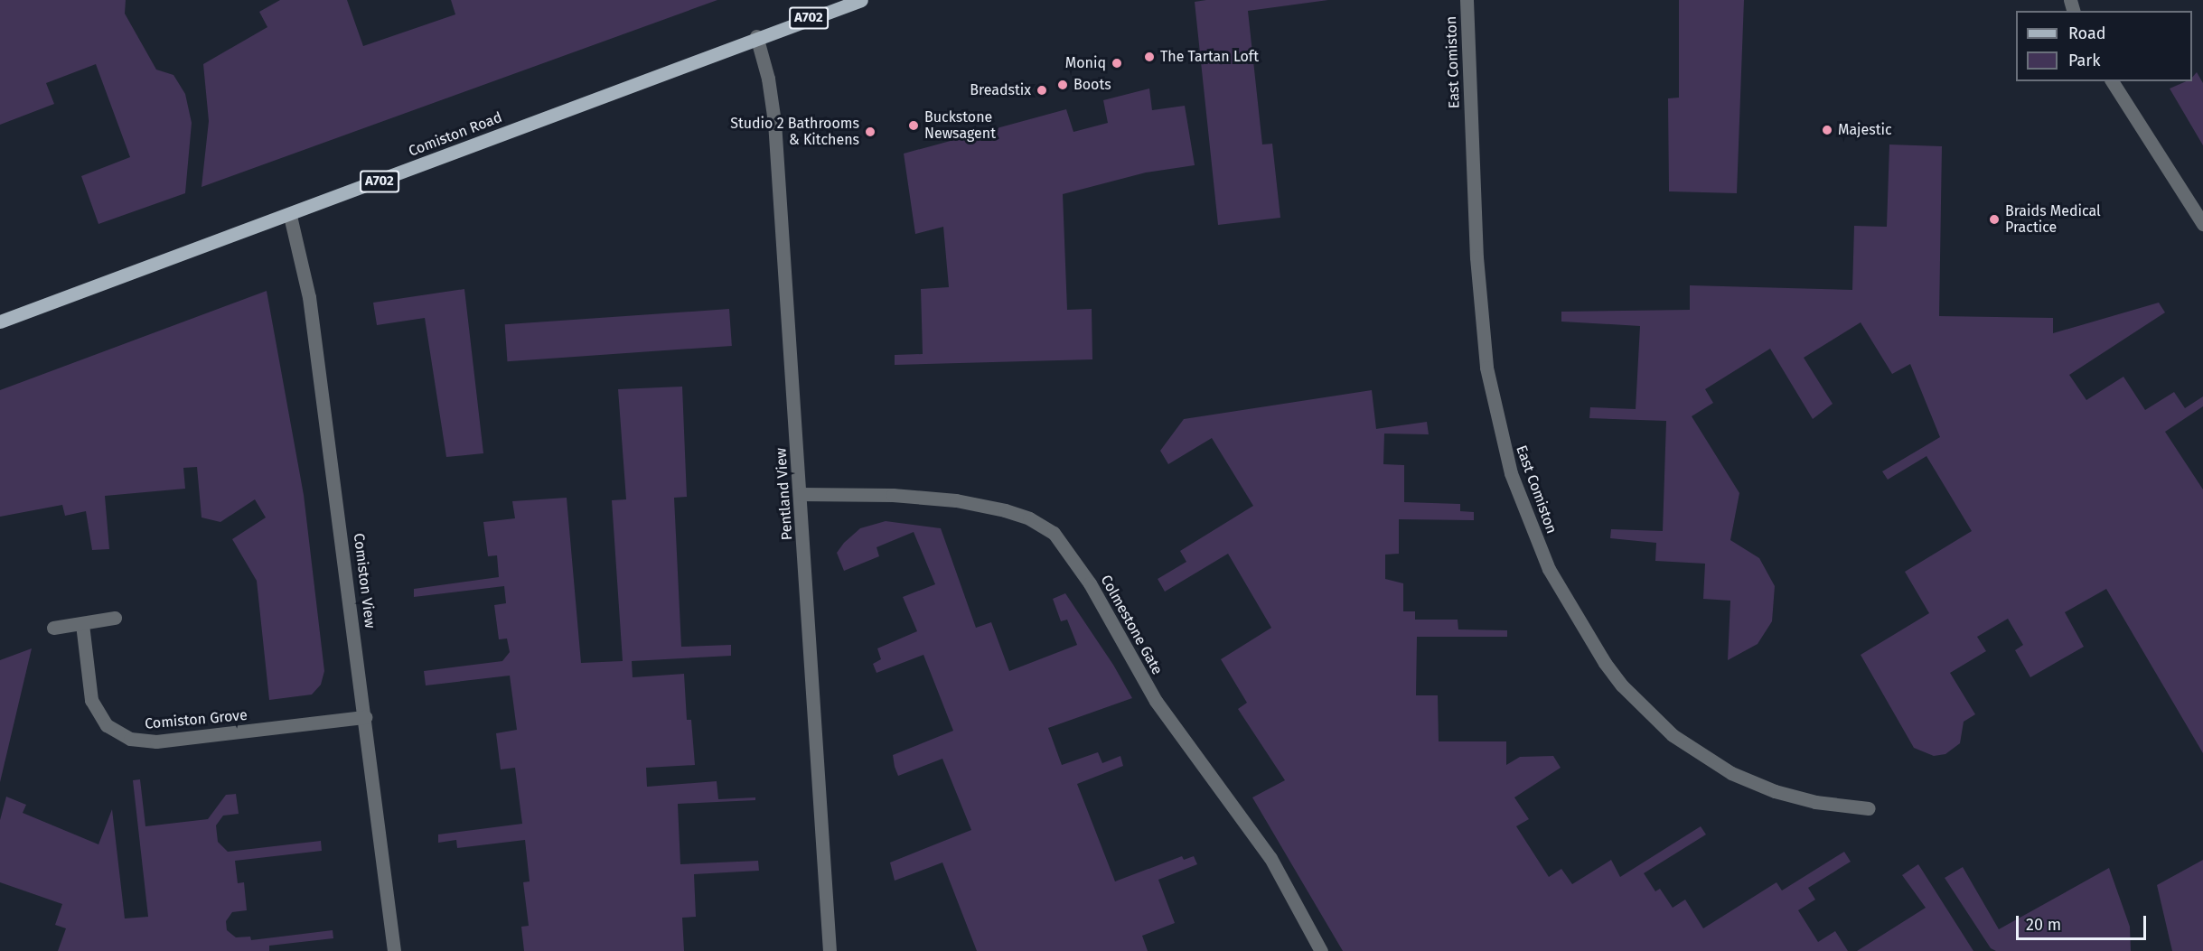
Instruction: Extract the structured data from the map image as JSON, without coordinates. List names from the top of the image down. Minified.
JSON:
{"streets":{"main road":["A702","Comiston Road"],"street":["East Comiston","Pentland View","Comiston View","Colmestone Gate","Comiston Grove"]},"crossings":[["Comiston Road","Pentland View"],["Comiston Road","Comiston View"],["Pentland View","Colmestone Gate"],["Comiston View","Comiston Grove"]],"places":["The Tartan Loft","Moniq","Boots","Breadstix","Buckstone Newsagent","Majestic","Studio 2 Bathrooms & Kitchens","Braids Medical Practice"],"legend":["Road","Park"],"scale_bar":"20 m"}
